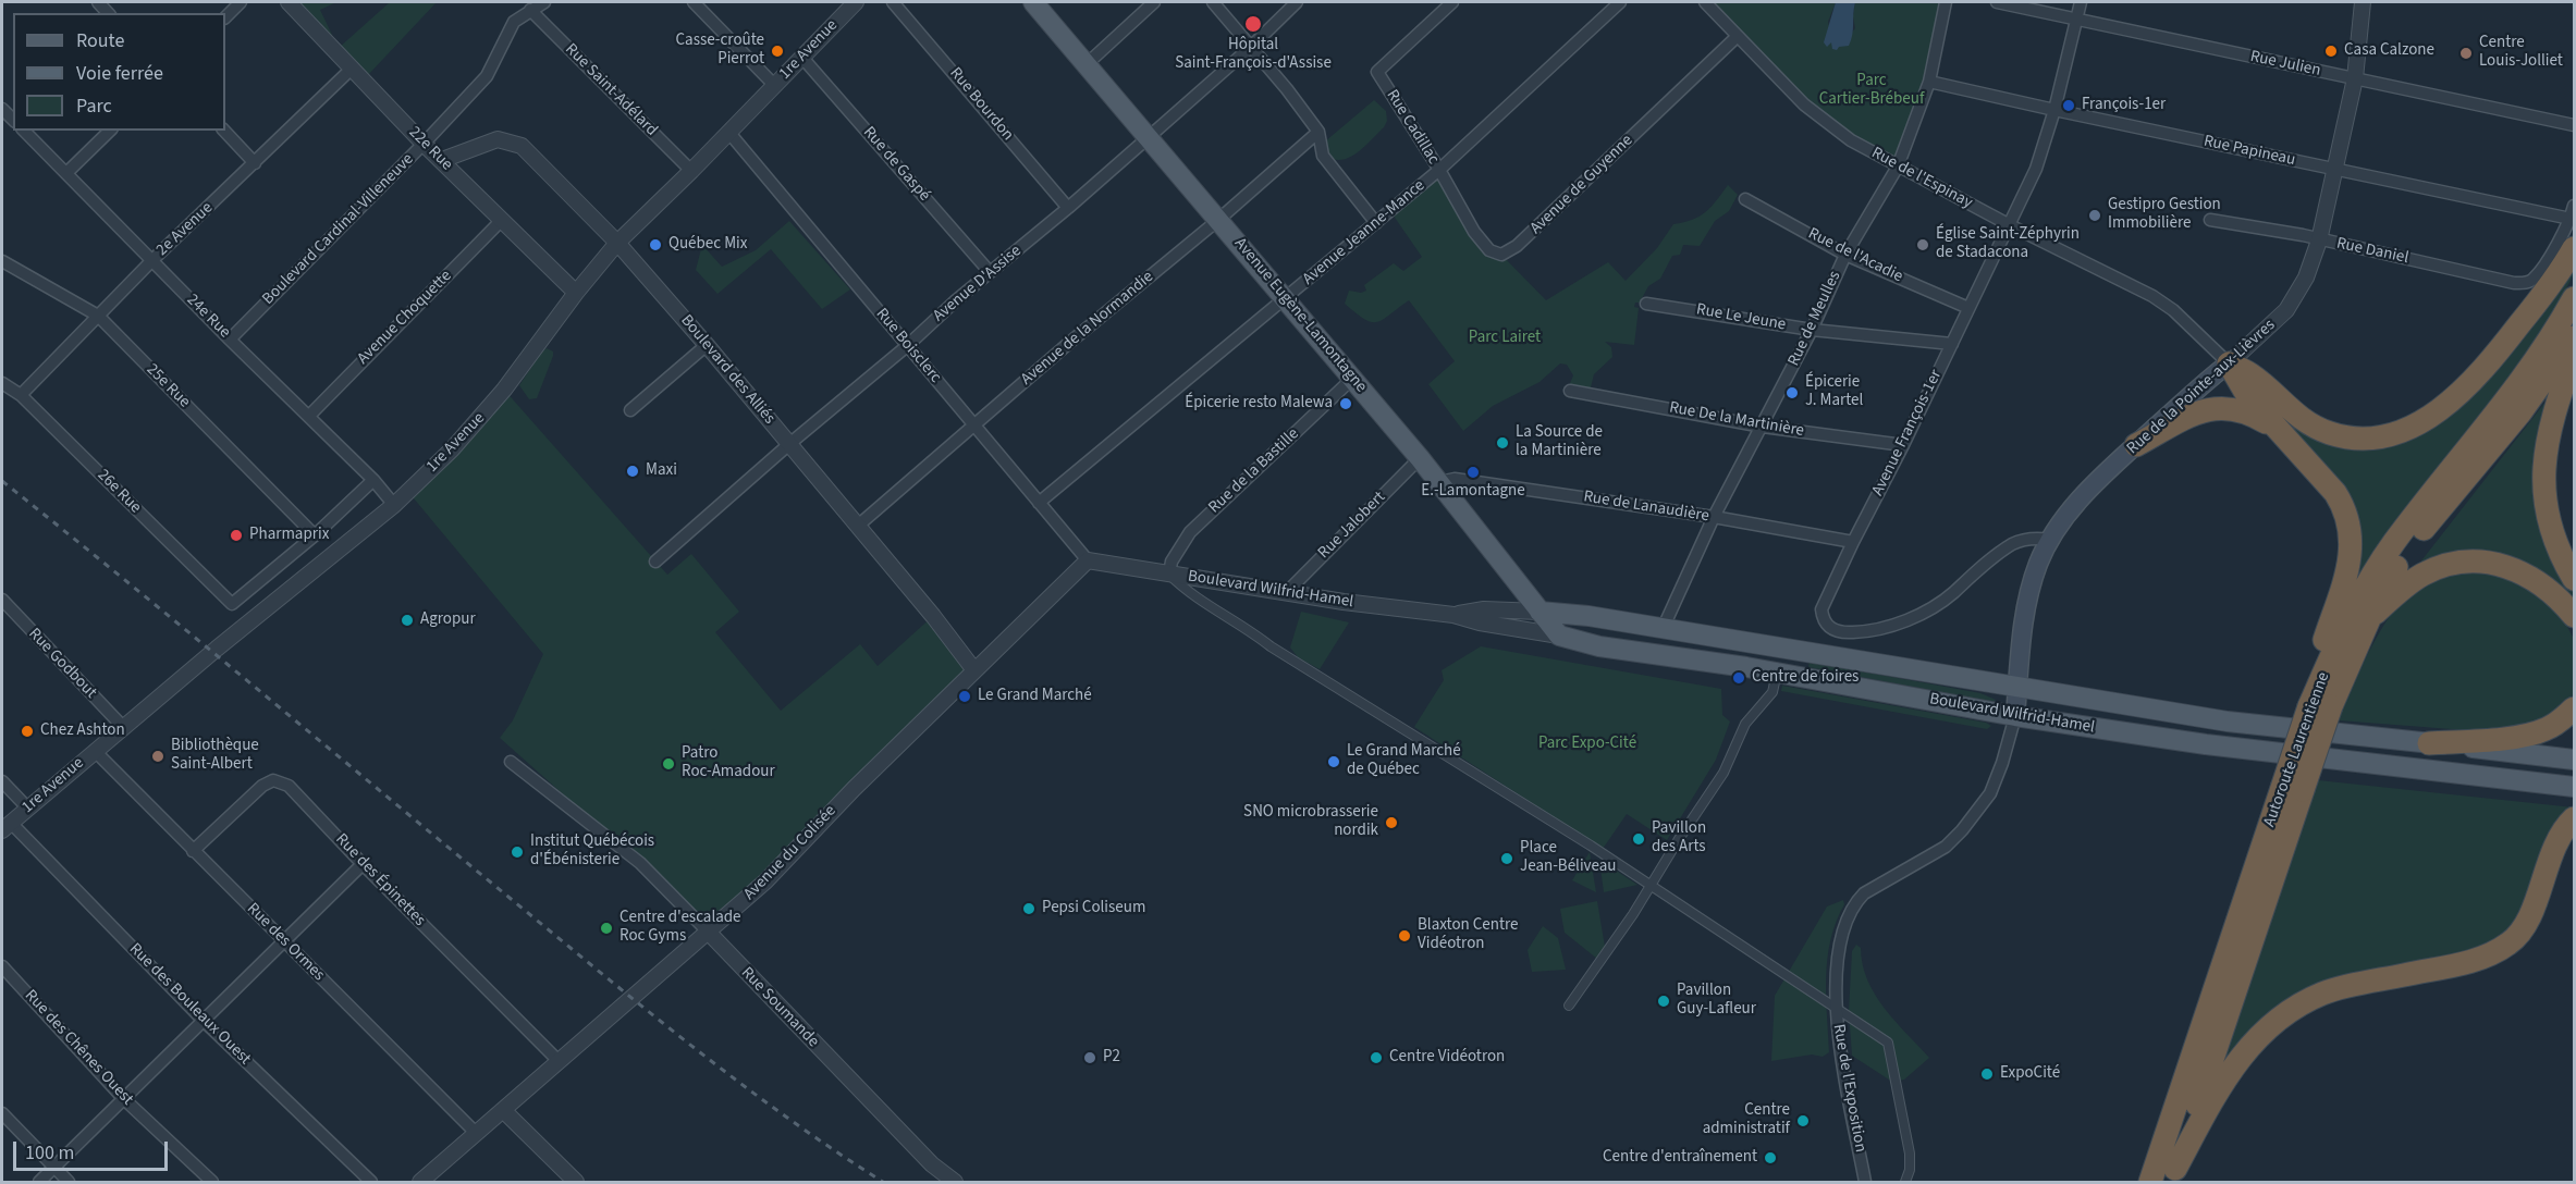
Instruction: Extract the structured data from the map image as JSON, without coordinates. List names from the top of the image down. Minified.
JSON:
{"streets":{"highway":["Autoroute Laurentienne"],"main road":["Avenue Eugène-Lamontagne","Rue de la Pointe-aux-Lièvres","Boulevard Wilfrid-Hamel"],"street":["1re Avenue","Rue Julien","Rue Saint-Adélard","Rue Bourdon","Rue Cadillac","22e Rue","Rue Papineau","Rue de Gaspé","Rue de l'Espinay","Avenue de Guyenne","2e Avenue","Boulevard Cardinal-Villeneuve","Avenue Jeanne-Mance","Rue Daniel","Rue de l'Acadie","Avenue D'Assise","24e Rue","Avenue Choquette","Rue Le Jeune","Rue de Meulles","Avenue de la Normandie","Rue Boisclerc","Boulevard des Alliés","25e Rue","Rue De la Martinière","Avenue François-1er","Rue de la Bastille","26e Rue","Rue de Lanaudière","Rue Jalobert","Rue Godbout","Avenue du Colisée","Rue des Épinettes","Rue des Ormes","Rue des Bouleaux Ouest","Rue Soumande","Rue des Chênes Ouest","Rue de l'Exposition"]},"crossings":[["1re Avenue","Rue Saint-Adélard"],["1re Avenue","22e Rue"],["1re Avenue","Rue de Gaspé"],["1re Avenue","24e Rue"],["1re Avenue","Rue Boisclerc"],["1re Avenue","Boulevard des Alliés"],["1re Avenue","Rue Godbout"],["1re Avenue","Rue des Ormes"],["1re Avenue","Rue des Bouleaux Ouest"],["Rue Julien","Rue de la Pointe-aux-Lièvres"],["Rue Julien","Avenue François-1er"],["Rue Saint-Adélard","Boulevard Cardinal-Villeneuve"],["Rue Bourdon","Avenue D'Assise"],["Rue Cadillac","Avenue de Guyenne"],["Rue Cadillac","Avenue Jeanne-Mance"],["22e Rue","2e Avenue"],["22e Rue","Boulevard Cardinal-Villeneuve"],["22e Rue","Avenue Choquette"],["22e Rue","Boulevard des Alliés"],["Rue Papineau","Rue Daniel"],["Rue Papineau","Rue de Meulles"],["Rue Papineau","Rue de la Pointe-aux-Lièvres"],["Rue Papineau","Avenue François-1er"],["Rue de Gaspé","Avenue D'Assise"],["Rue de l'Espinay","Avenue de Guyenne"],["Rue de l'Espinay","Rue de Meulles"],["Rue de l'Espinay","Rue de la Pointe-aux-Lièvres"],["Rue de l'Espinay","Avenue François-1er"],["Avenue de Guyenne","Avenue Jeanne-Mance"],["2e Avenue","24e Rue"],["2e Avenue","25e Rue"],["2e Avenue","26e Rue"],["Boulevard Cardinal-Villeneuve","24e Rue"],["Avenue Jeanne-Mance","Avenue Eugène-Lamontagne"],["Avenue Jeanne-Mance","Rue Boisclerc"],["Rue Daniel","Rue de la Pointe-aux-Lièvres"],["Rue de l'Acadie","Rue de Meulles"],["Rue de l'Acadie","Avenue François-1er"],["Avenue D'Assise","Avenue Eugène-Lamontagne"],["Avenue D'Assise","Rue Boisclerc"],["Avenue D'Assise","Boulevard des Alliés"],["Avenue Eugène-Lamontagne","Avenue de la Normandie"],["Avenue Eugène-Lamontagne","Rue de la Bastille"],["Avenue Eugène-Lamontagne","Rue de Lanaudière"],["Avenue Eugène-Lamontagne","Rue Jalobert"],["Avenue Eugène-Lamontagne","Boulevard Wilfrid-Hamel"],["24e Rue","Avenue Choquette"],["Rue Le Jeune","Rue de Meulles"],["Rue Le Jeune","Avenue François-1er"],["Rue de Meulles","Rue De la Martinière"],["Rue de Meulles","Rue de Lanaudière"],["Rue de Meulles","Boulevard Wilfrid-Hamel"],["Avenue de la Normandie","Rue Boisclerc"],["Avenue de la Normandie","Boulevard des Alliés"],["Rue Boisclerc","Boulevard Wilfrid-Hamel"],["Rue Boisclerc","Avenue du Colisée"],["Boulevard des Alliés","Avenue du Colisée"],["25e Rue","26e Rue"],["Rue de la Pointe-aux-Lièvres","Avenue François-1er"],["Rue de la Pointe-aux-Lièvres","Boulevard Wilfrid-Hamel"],["Rue de la Pointe-aux-Lièvres","Rue de l'Exposition"],["Rue De la Martinière","Avenue François-1er"],["Avenue François-1er","Rue de Lanaudière"],["Rue de la Bastille","Boulevard Wilfrid-Hamel"],["Rue Jalobert","Boulevard Wilfrid-Hamel"],["Boulevard Wilfrid-Hamel","Avenue du Colisée"],["Boulevard Wilfrid-Hamel","Rue de l'Exposition"],["Avenue du Colisée","Rue des Épinettes"],["Avenue du Colisée","Rue des Ormes"],["Avenue du Colisée","Rue Soumande"],["Rue des Épinettes","Rue des Ormes"]],"parks":["Parc Cartier-Brébeuf","Parc Lairet","Parc Expo-Cité"],"places":["Hôpital Saint-François-d'Assise","Casse-croûte Pierrot","Casa Calzone","Centre Louis-Jolliet","François-1er","Gestipro Gestion Immobilière","Québec Mix","Église Saint-Zéphyrin de Stadacona","Épicerie J. Martel","Épicerie resto Malewa","La Source de la Martinière","Maxi","E.-Lamontagne","Pharmaprix","Agropur","Centre de foires","Le Grand Marché","Chez Ashton","Bibliothèque Saint-Albert","Le Grand Marché de Québec","Patro Roc-Amadour","SNO microbrasserie nordik","Pavillon des Arts","Institut Québécois d'Ébénisterie","Place Jean-Béliveau","Pepsi Coliseum","Centre d'escalade Roc Gyms","Blaxton Centre Vidéotron","Pavillon Guy-Lafleur","P2","Centre Vidéotron","ExpoCité","Centre administratif","Centre d'entraînement"],"legend":["Route","Voie ferrée","Parc"],"scale_bar":"100 m"}
